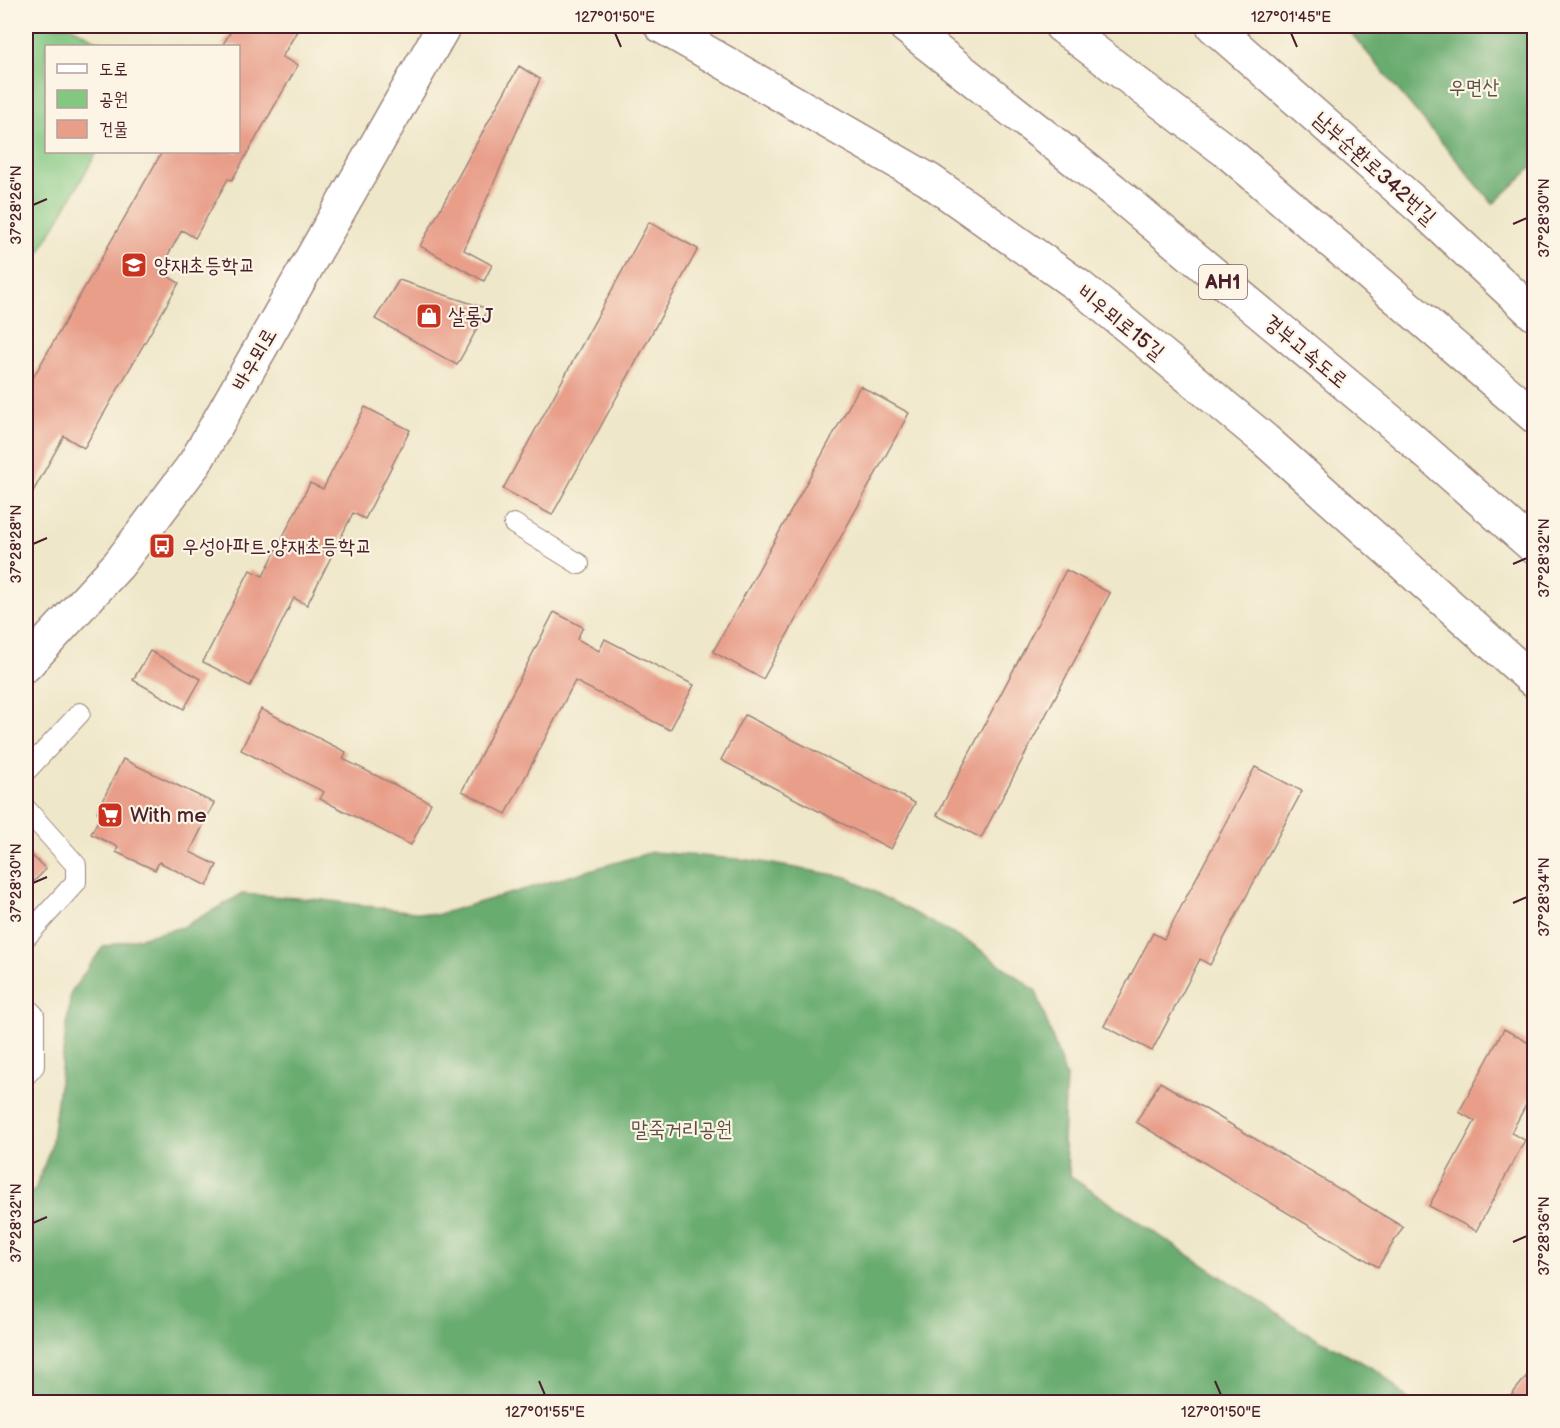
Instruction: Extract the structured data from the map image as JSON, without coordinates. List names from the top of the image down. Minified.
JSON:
{"streets":{"main road":["남부순환로342번길","AH1","비우뫼로15길","경부고속도로","바우뫼로"]},"parks":["우면산","말죽거리공원"],"places":{"school or university":["양재초등학교"],"shop":["살롱J"],"bus stop":["우성아파트.양재초등학교"],"supermarket":["With me"]},"legend":["도로","공원","건물"],"coordinates":["127°01'50\"E","127°01'45\"E","37°28'26\"N","37°28'30\"N","37°28'28\"N","37°28'32\"N","37°28'34\"N","37°28'36\"N","127°01'55\"E"]}
